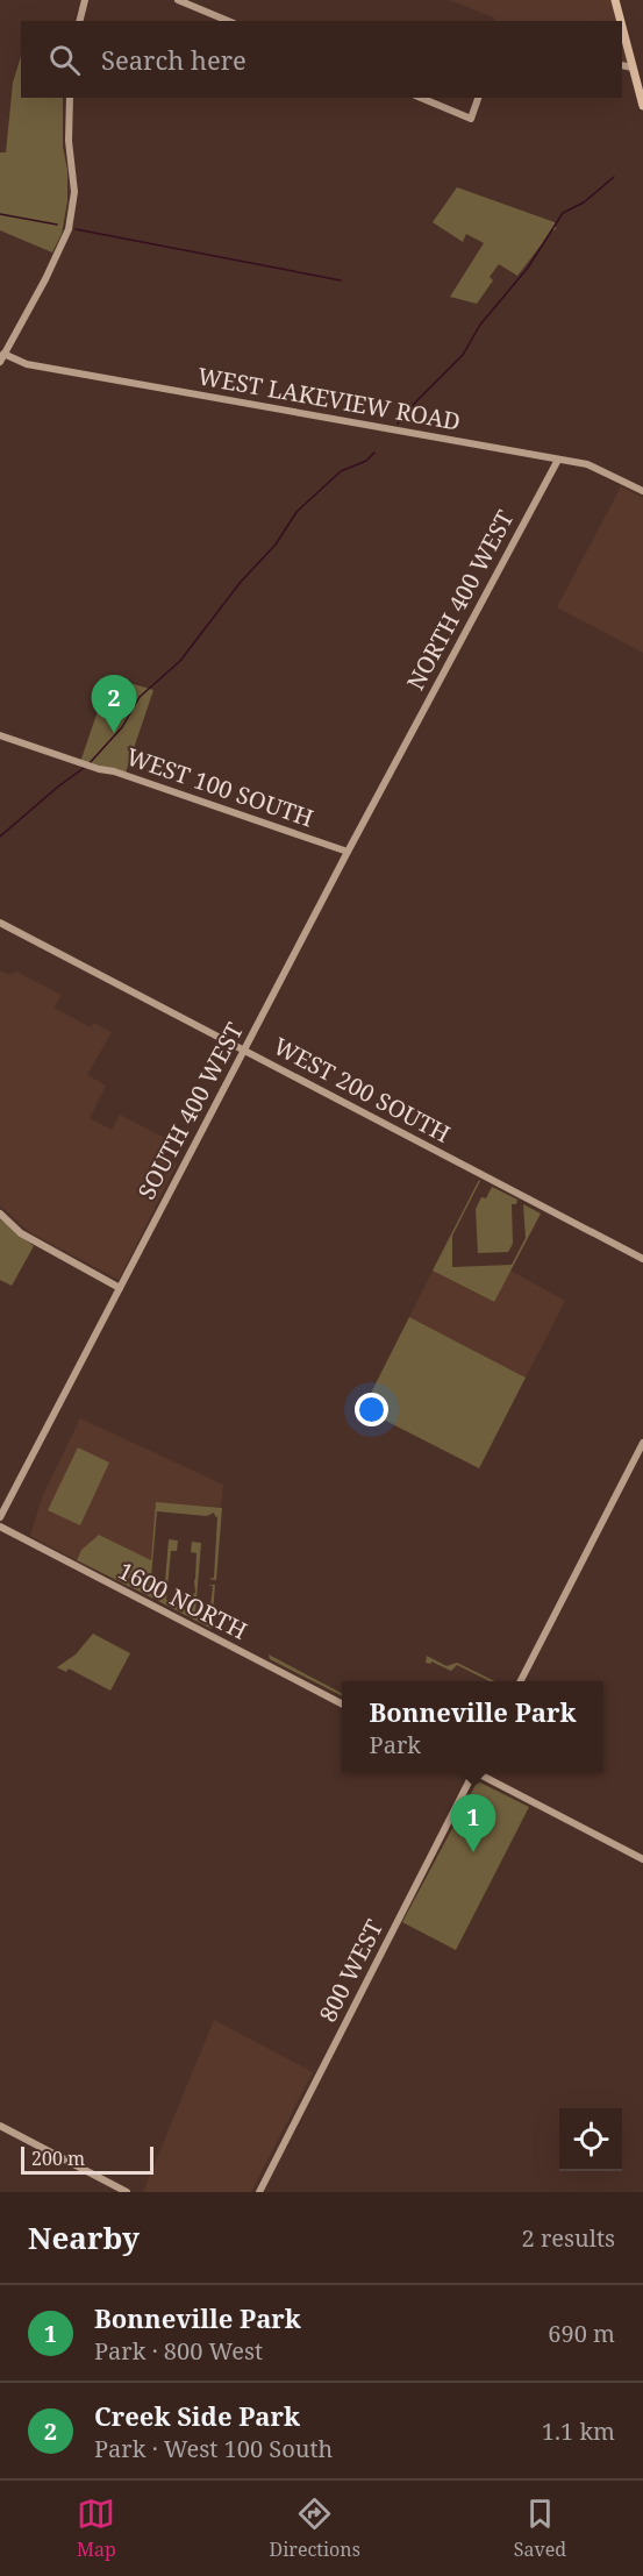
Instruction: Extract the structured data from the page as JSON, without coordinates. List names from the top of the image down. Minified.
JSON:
{"streets":{"street":["WEST LAKEVIEW ROAD","NORTH 400 WEST","WEST 100 SOUTH","WEST 200 SOUTH","SOUTH 400 WEST","1600 NORTH","800 WEST"]},"crossings":[["WEST LAKEVIEW ROAD","NORTH 400 WEST"],["NORTH 400 WEST","SOUTH 400 WEST"],["WEST 100 SOUTH","SOUTH 400 WEST"],["WEST 200 SOUTH","SOUTH 400 WEST"]],"scale_bar":"200 m","page":{"search":"Search here","pins":["2","1"],"popup":["Bonneville Park","Park"],"scale":"200 m","heading":["Nearby","2 results"],"list":[{"mark":"1","name":"Bonneville Park","note":"Park · 800 West","value":"690 m"},{"mark":"2","name":"Creek Side Park","note":"Park · West 100 South","value":"1.1 km"}],"nav":["Map","Directions","Saved"]}}
